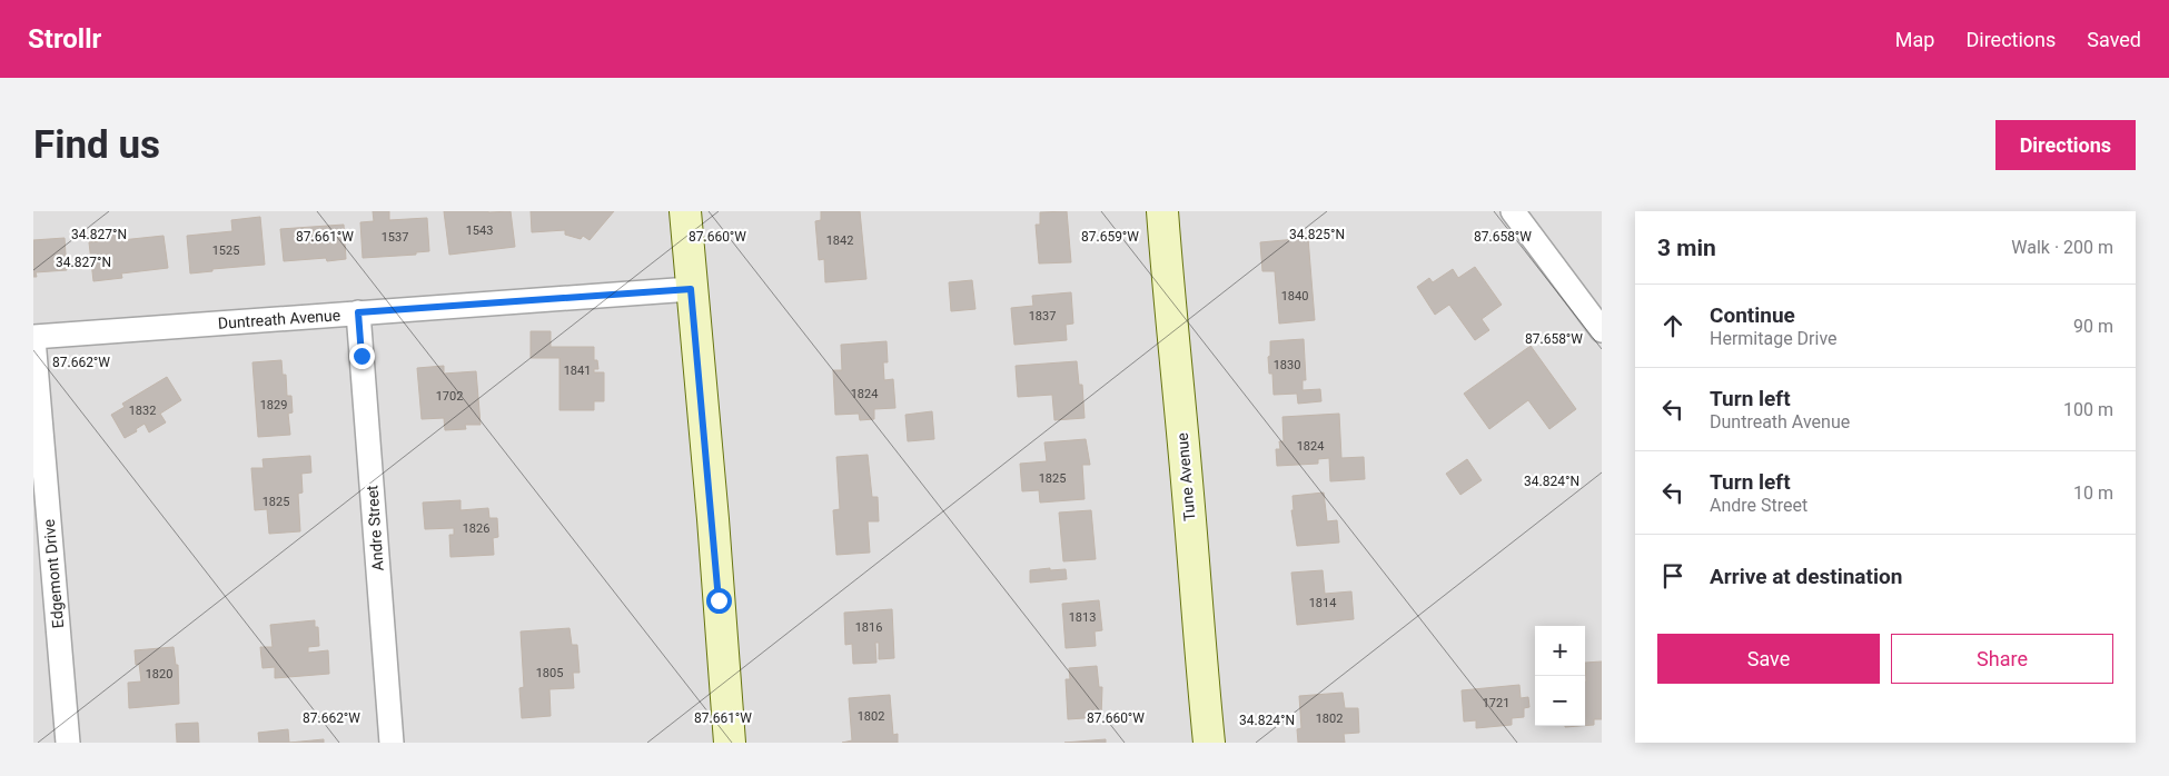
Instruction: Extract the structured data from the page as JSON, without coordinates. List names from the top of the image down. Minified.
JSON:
{"streets":{"street":["Duntreath Avenue","Tune Avenue","Andre Street","Edgemont Drive"]},"crossings":[["Duntreath Avenue","Andre Street"],["Duntreath Avenue","Edgemont Drive"]],"house_numbers":["1543","1537","1842","1525","1840","1837","1830","1841","1824","1702","1829","1832","1824","1825","1825","1826","1814","1813","1816","1805","1820","1721","1802","1802"],"page":{"header":"Strollr","nav":["Map","Directions","Saved"],"buttons":["Directions",["Save","Share"]],"title":"Find us","heading":["3 min","Walk · 200 m"],"list":[["Continue","Hermitage Drive","90 m"],["Turn left","Duntreath Avenue","100 m"],["Turn left","Andre Street","10 m"],"Arrive at destination"],"map_buttons":["+","−"]},"coordinates":["34.827°N","34.825°N","87.661°W","87.660°W","87.659°W","87.658°W","87.662°W","34.824°N"]}
